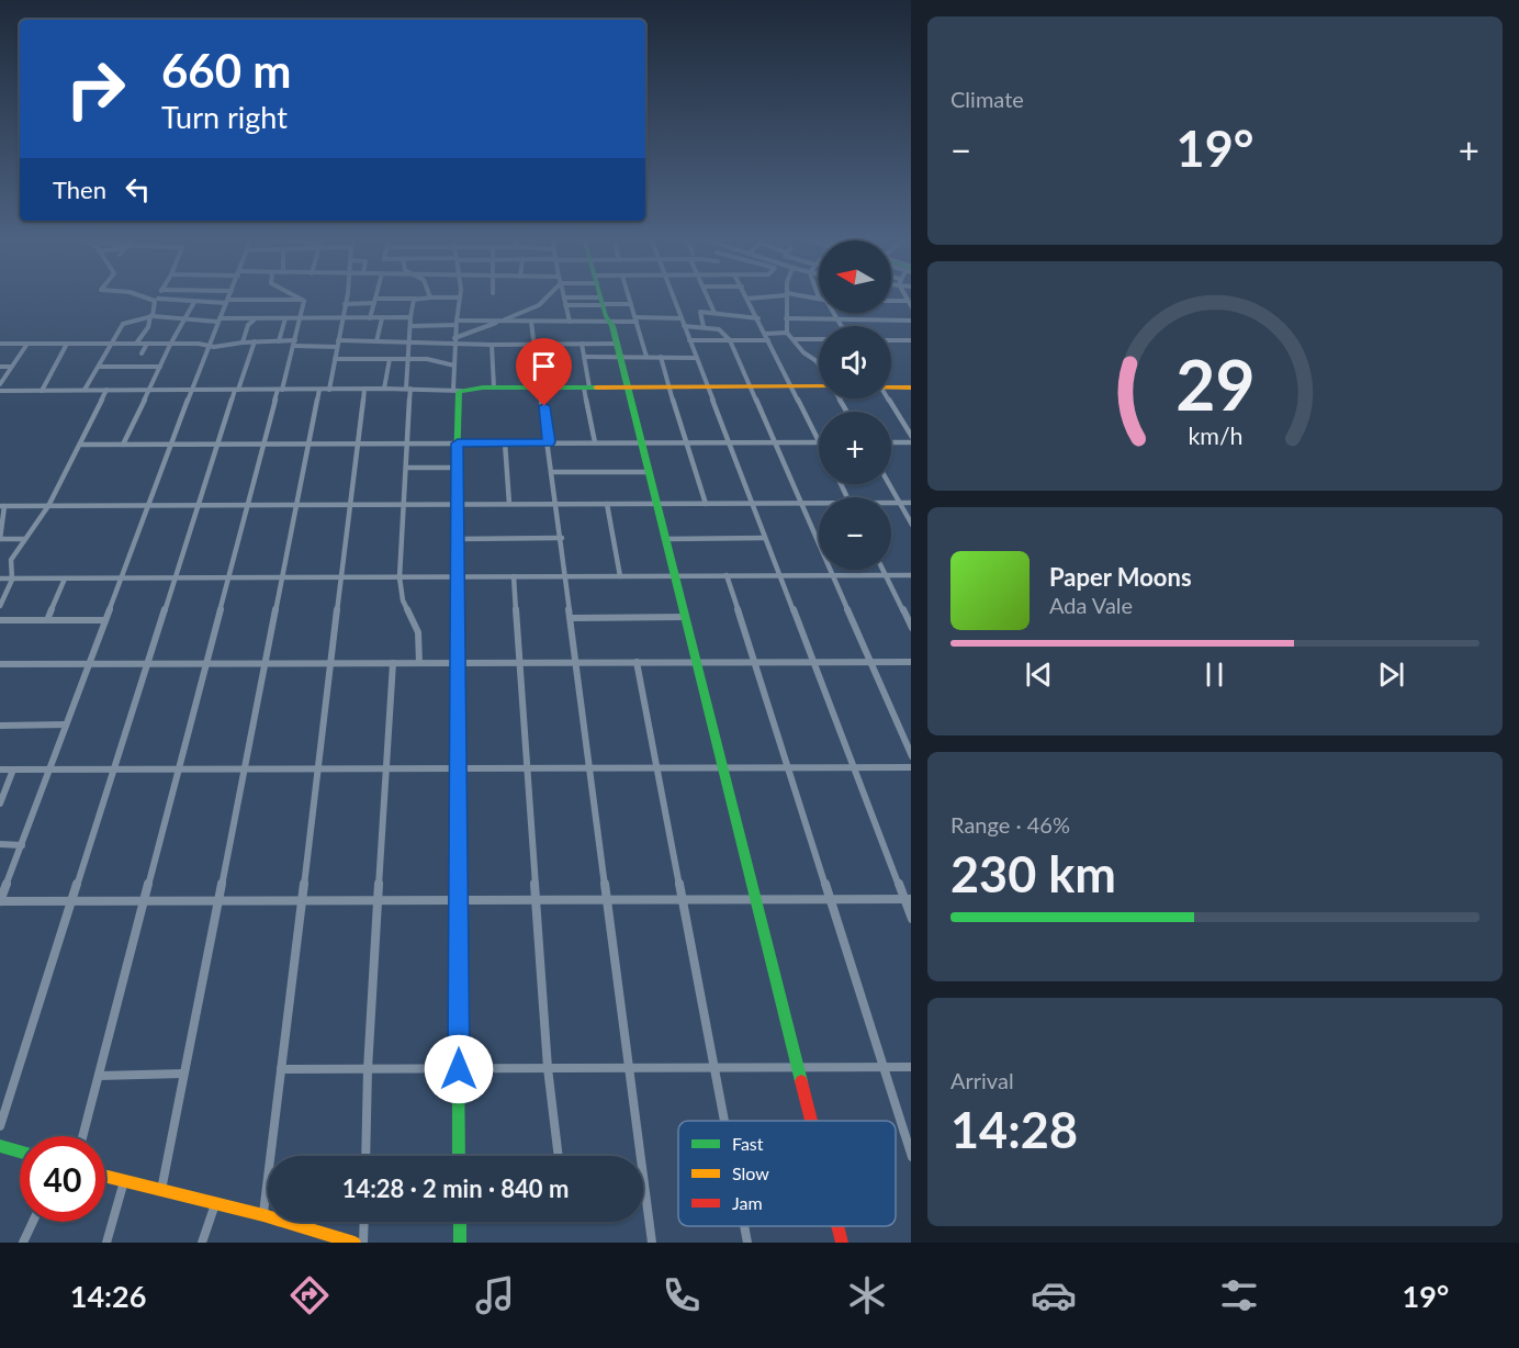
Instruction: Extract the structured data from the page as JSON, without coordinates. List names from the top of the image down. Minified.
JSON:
{"legend":["Fast","Slow","Jam"],"north":"left","page":{"tile":["Climate",["Range · 46%","230 km"],["Arrival","14:28"]],"turn":["660 m","Turn right"],"heat":["−","19°","+"],"then":"Then","map_buttons":["+","−"],"song":["Paper Moons","Ada Vale"],"limit":"40","trip":"14:28 · 2 min · 840 m","tabs":["14:26","19°"],"gauge":["29","km/h"]}}
